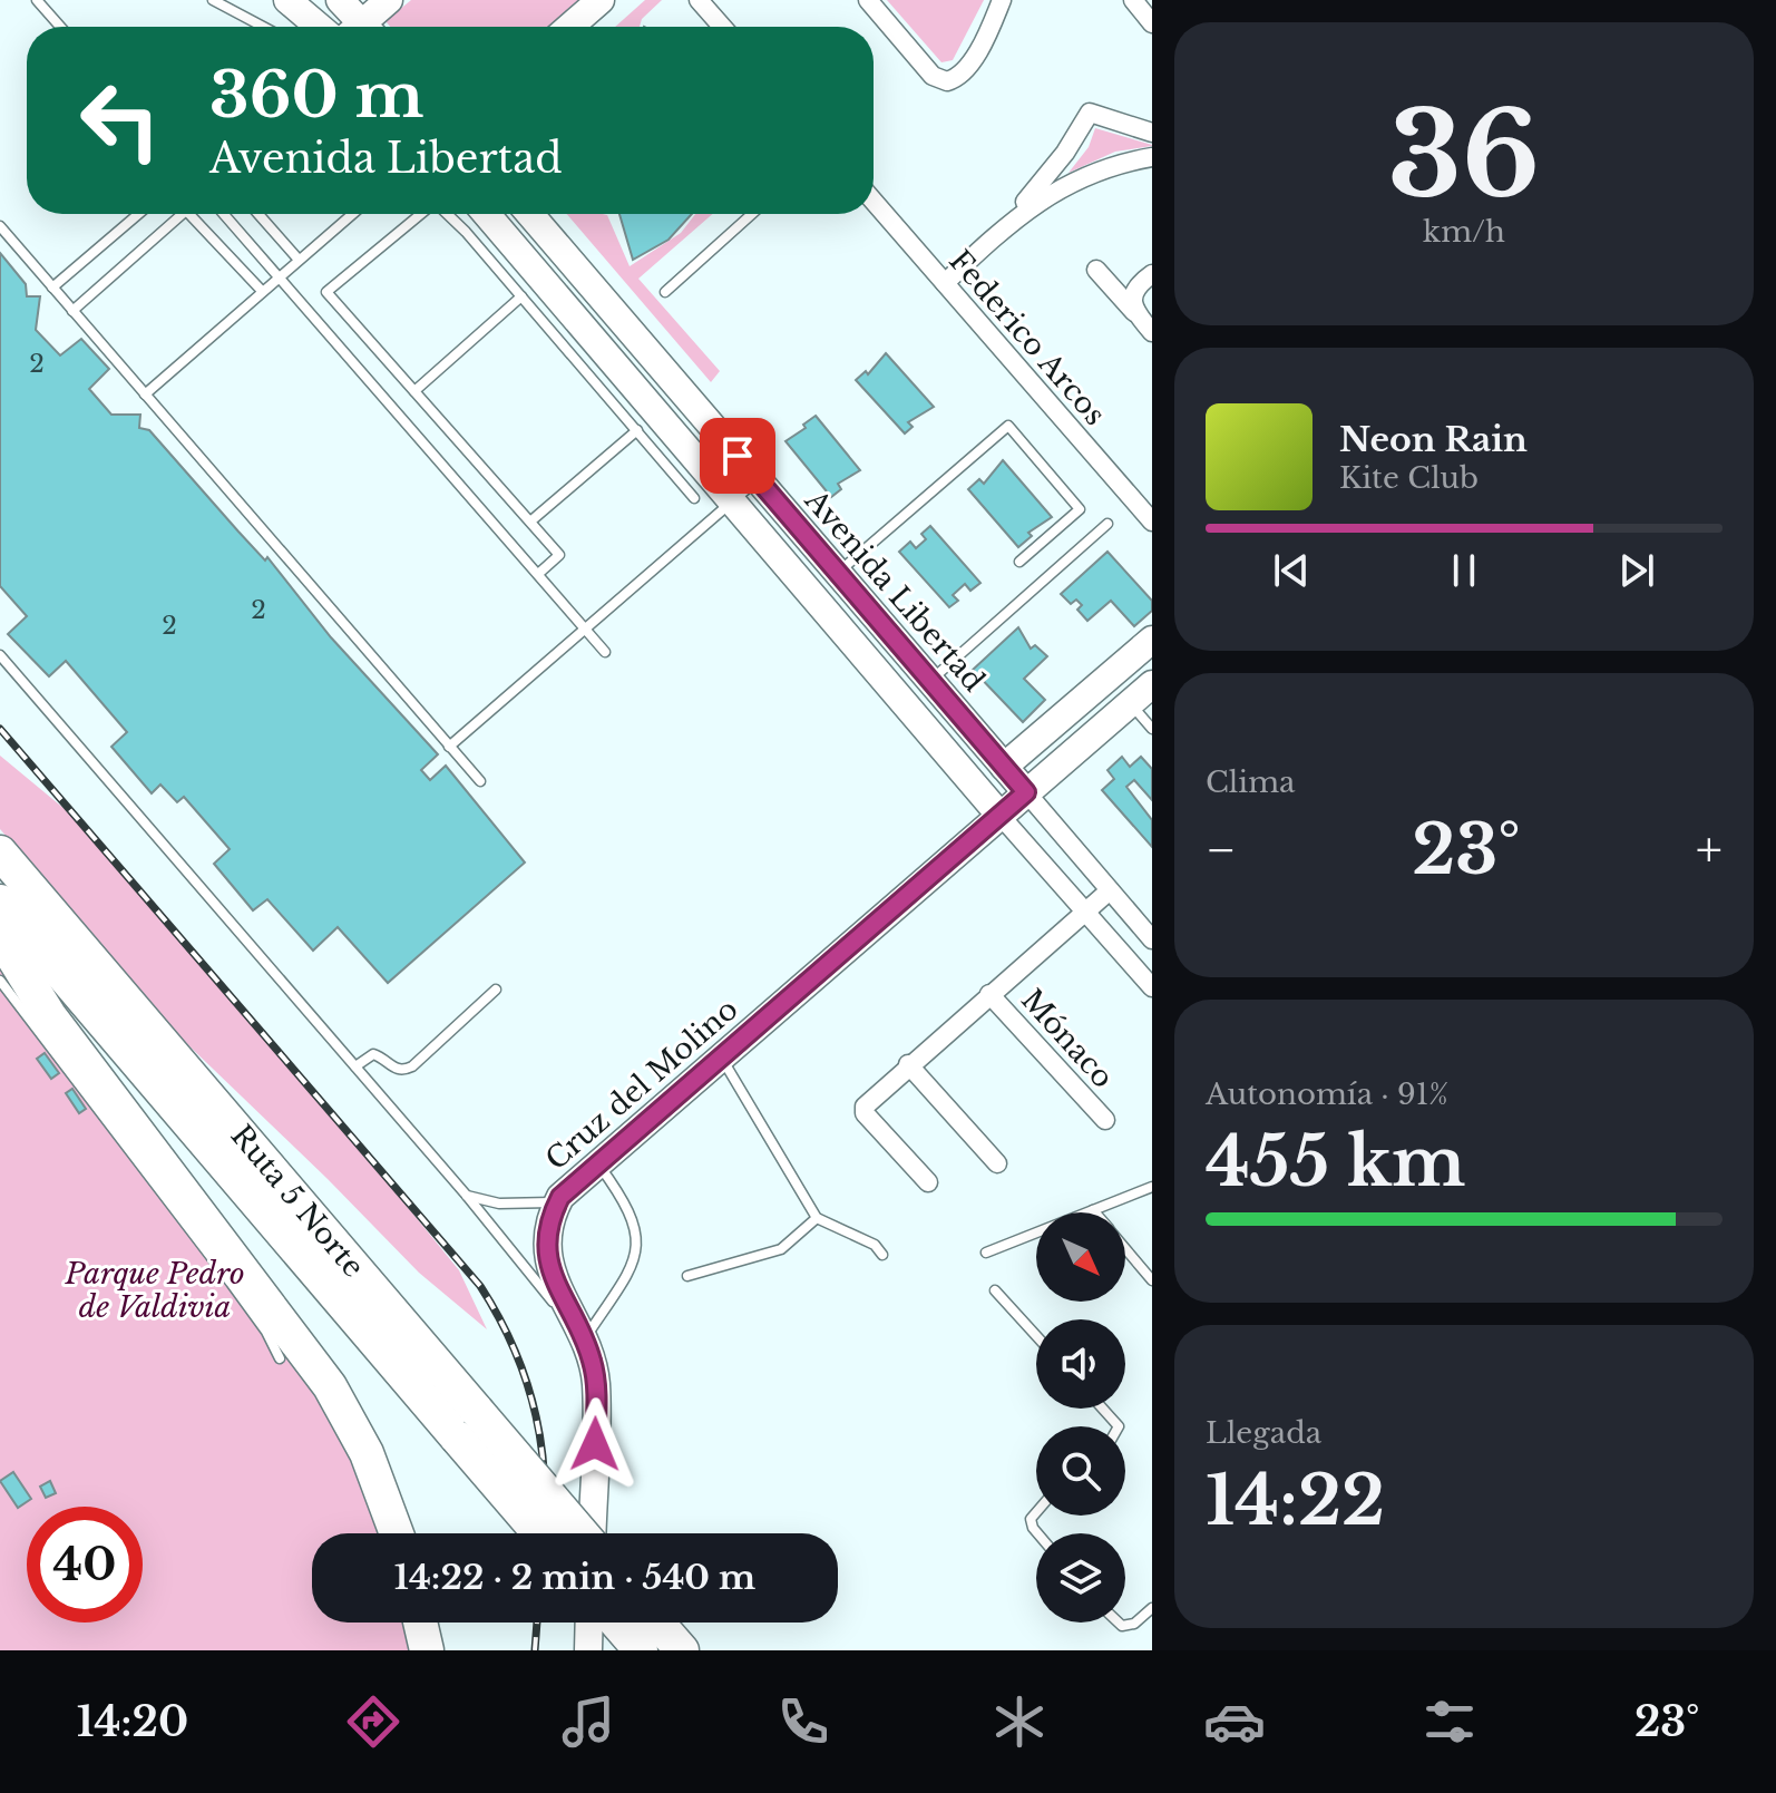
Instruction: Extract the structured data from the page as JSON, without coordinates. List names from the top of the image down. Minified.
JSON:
{"streets":{"highway":["Ruta 5 Norte"],"street":["Federico Arcos","Avenida Libertad","Mónaco","Cruz del Molino"]},"crossings":[["Avenida Libertad","Cruz del Molino"]],"parks":["Parque Pedro de Valdivia"],"house_numbers":["2","2","2"],"north":"bottom right","page":{"tile":[["36","km/h"],"Clima",["Autonomía · 91%","455 km"],["Llegada","14:22"]],"turn":["360 m","Avenida Libertad"],"song":["Neon Rain","Kite Club"],"heat":["−","23°","+"],"limit":"40","trip":"14:22 · 2 min · 540 m","tabs":["14:20","23°"]}}
